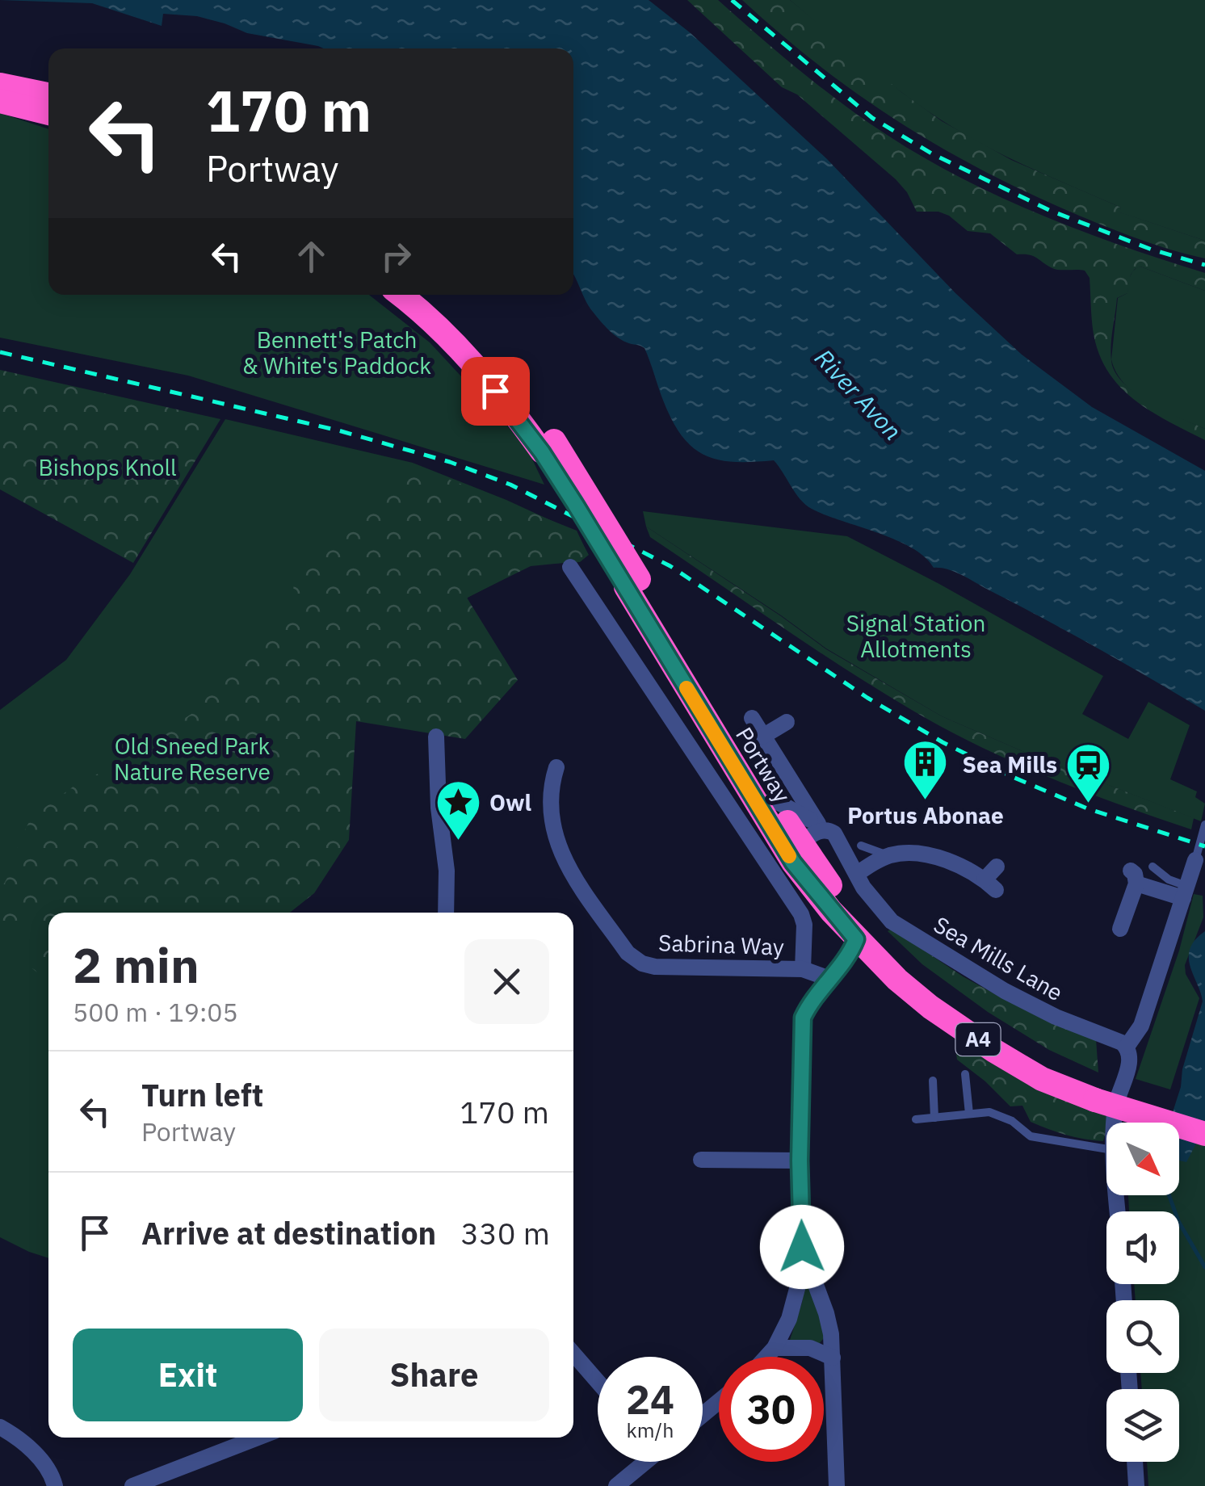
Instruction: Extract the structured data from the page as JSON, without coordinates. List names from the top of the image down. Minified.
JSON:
{"streets":{"highway":["Portway","A4"],"street":["Sabrina Way","Sea Mills Lane"]},"water":["River Avon"],"parks":["Bennett's Patch & White's Paddock","Bishops Knoll","Signal Station Allotments","Old Sneed Park Nature Reserve"],"places":{"building":["Portus Abonae"],"station":["Sea Mills"],"place":["Owl"]},"north":"bottom right","page":{"turn":["170 m","Portway"],"heading":["2 min","500 m · 19:05"],"list":[{"name":"Turn left","note":"Portway","value":"170 m"},{"name":"Arrive at destination","value":"330 m"}],"buttons":["Exit","Share"],"speed":"24 km/h","limit":"30"}}
